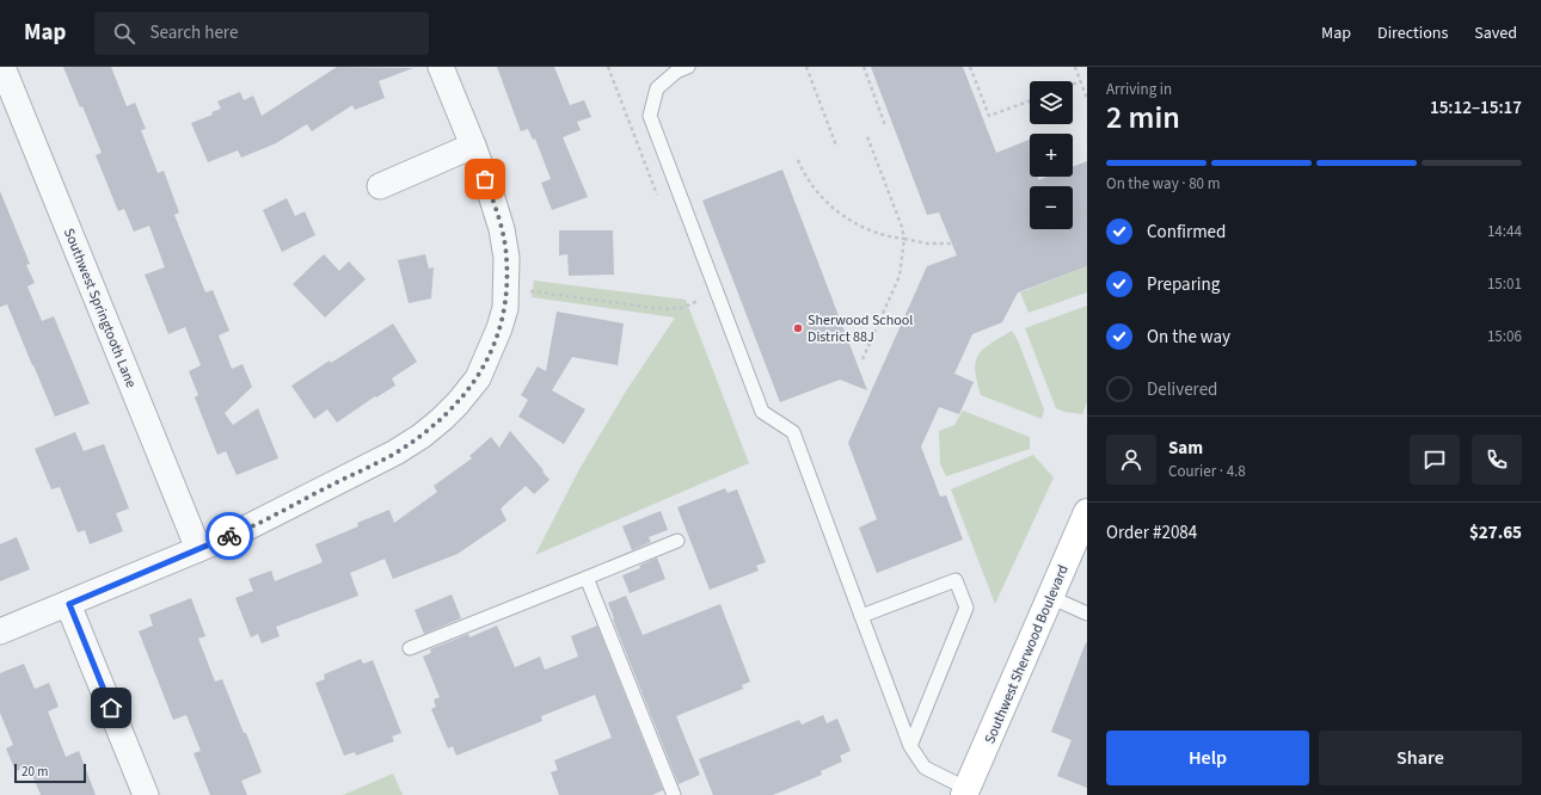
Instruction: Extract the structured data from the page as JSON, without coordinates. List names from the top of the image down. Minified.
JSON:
{"streets":{"main road":["Southwest Sherwood Boulevard"],"street":["Southwest Springtooth Lane"]},"places":["Sherwood School District 88J"],"scale_bar":"20 m","page":{"header":"Map","search":"Search here","nav":["Map","Directions","Saved"],"heading":["2 min","Arriving in","15:12–15:17"],"panel":["Sam","Courier · 4.8","Order #2084","$27.65"],"map_buttons":["+","−"],"bar":"On the way · 80 m","list":[["Confirmed","14:44"],["Preparing","15:01"],["On the way","15:06"],"Delivered"],"buttons":["Help","Share"],"scale":"20 m"}}
